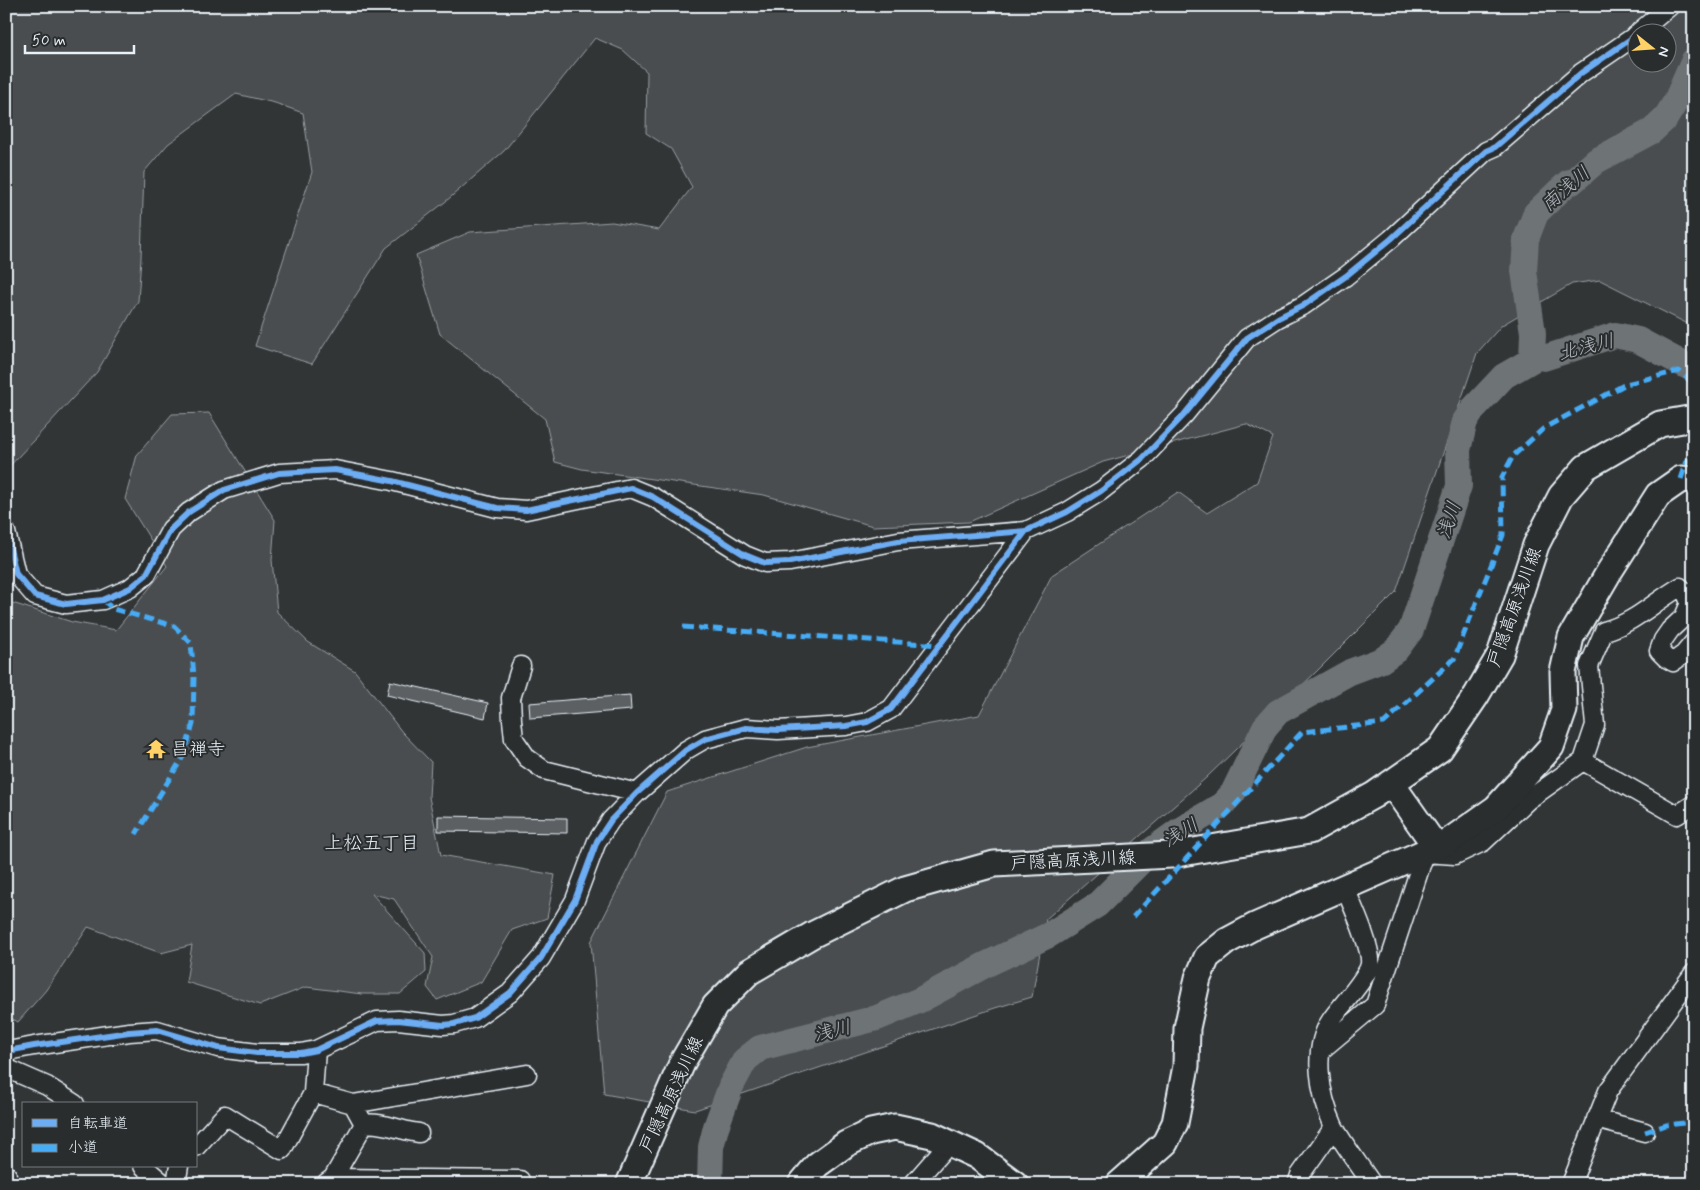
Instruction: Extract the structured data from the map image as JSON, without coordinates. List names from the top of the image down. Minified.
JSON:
{"streets":{"main road":["戸隠高原浅川線"]},"districts":["上松五丁目"],"water":["南浅川","北浅川","浅川"],"places":{"temple":["昌禅寺"]},"legend":["自転車道","小道"],"scale_bar":"50 m","north":"right"}
